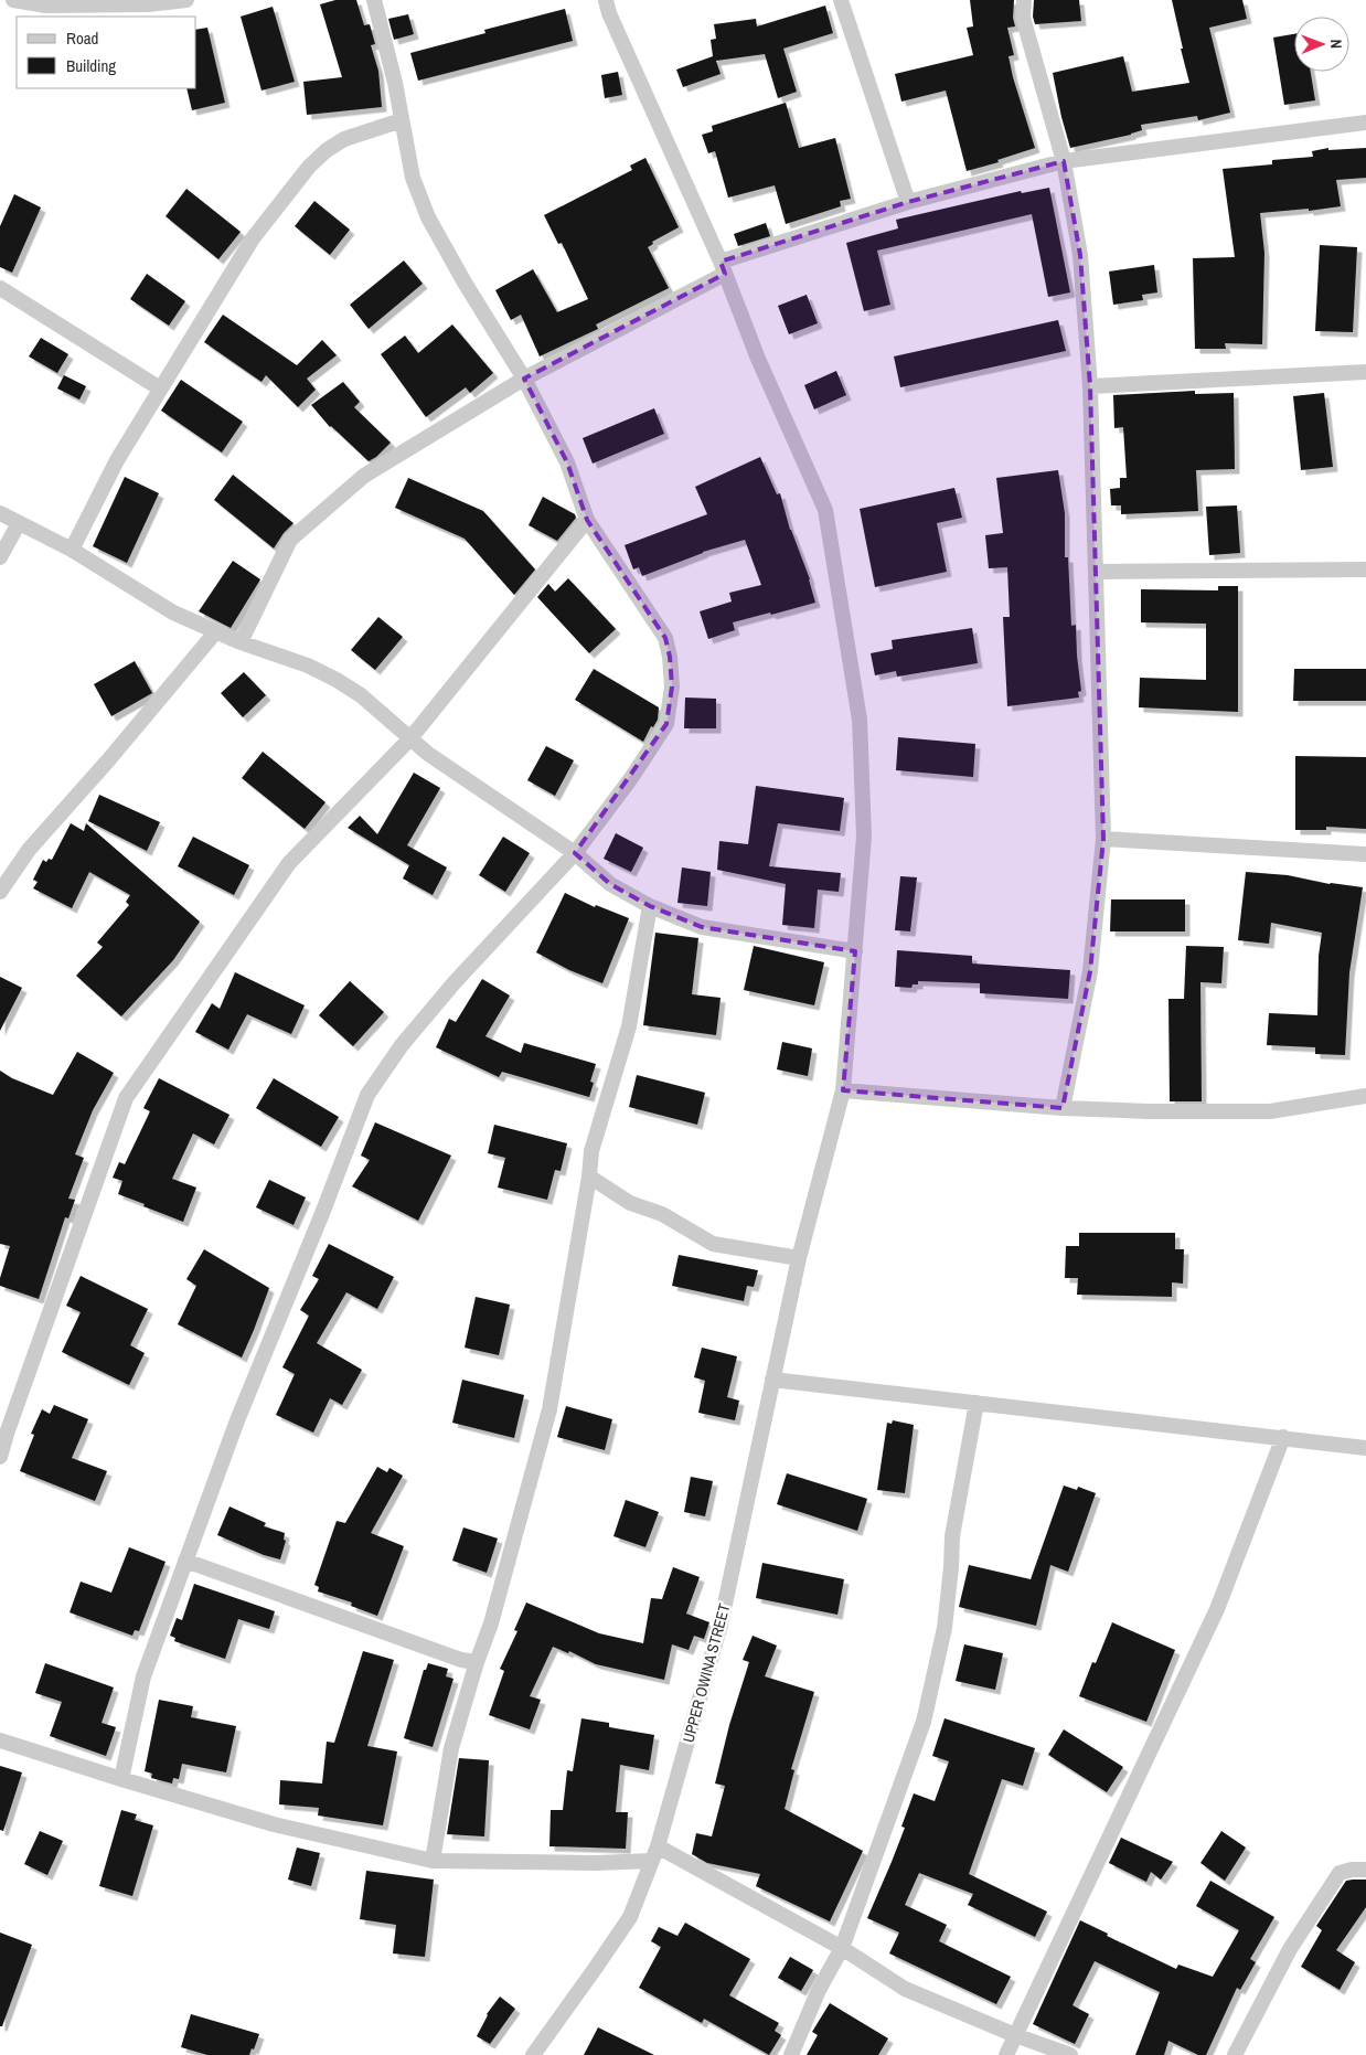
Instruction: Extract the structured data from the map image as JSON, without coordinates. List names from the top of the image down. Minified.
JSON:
{"streets":{"street":["UPPER OWINA STREET"]},"legend":["Road","Building"],"north":"right"}
